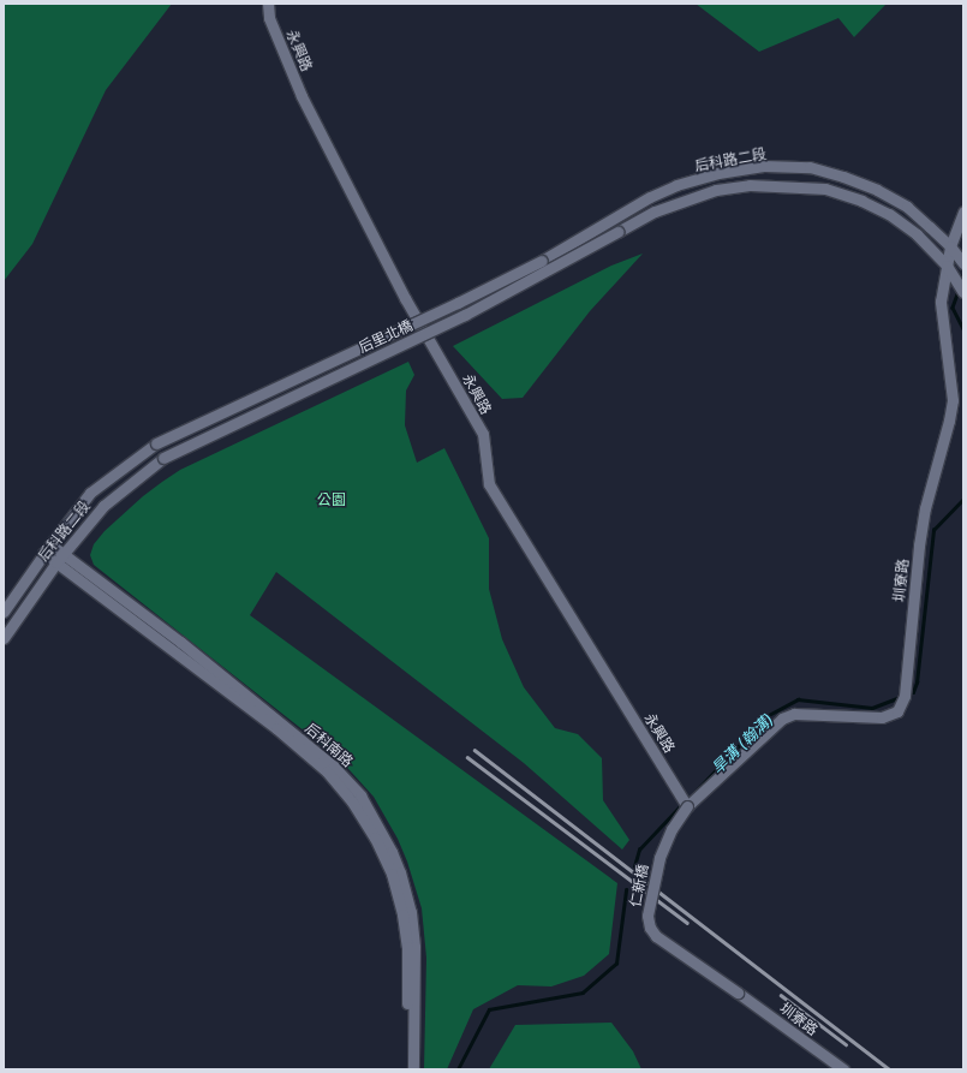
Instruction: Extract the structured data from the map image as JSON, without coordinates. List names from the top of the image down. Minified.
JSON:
{"streets":{"street":["永興路","后科路二段","后里北橋","圳寮路","后科南路","仁新橋"]},"crossings":[["永興路","圳寮路"],["永興路","仁新橋"],["后科路二段","后里北橋"],["后科路二段","圳寮路"],["后科路二段","后科南路"],["圳寮路","仁新橋"]],"water":["旱溝 (翰溝)"],"parks":["公園"]}
